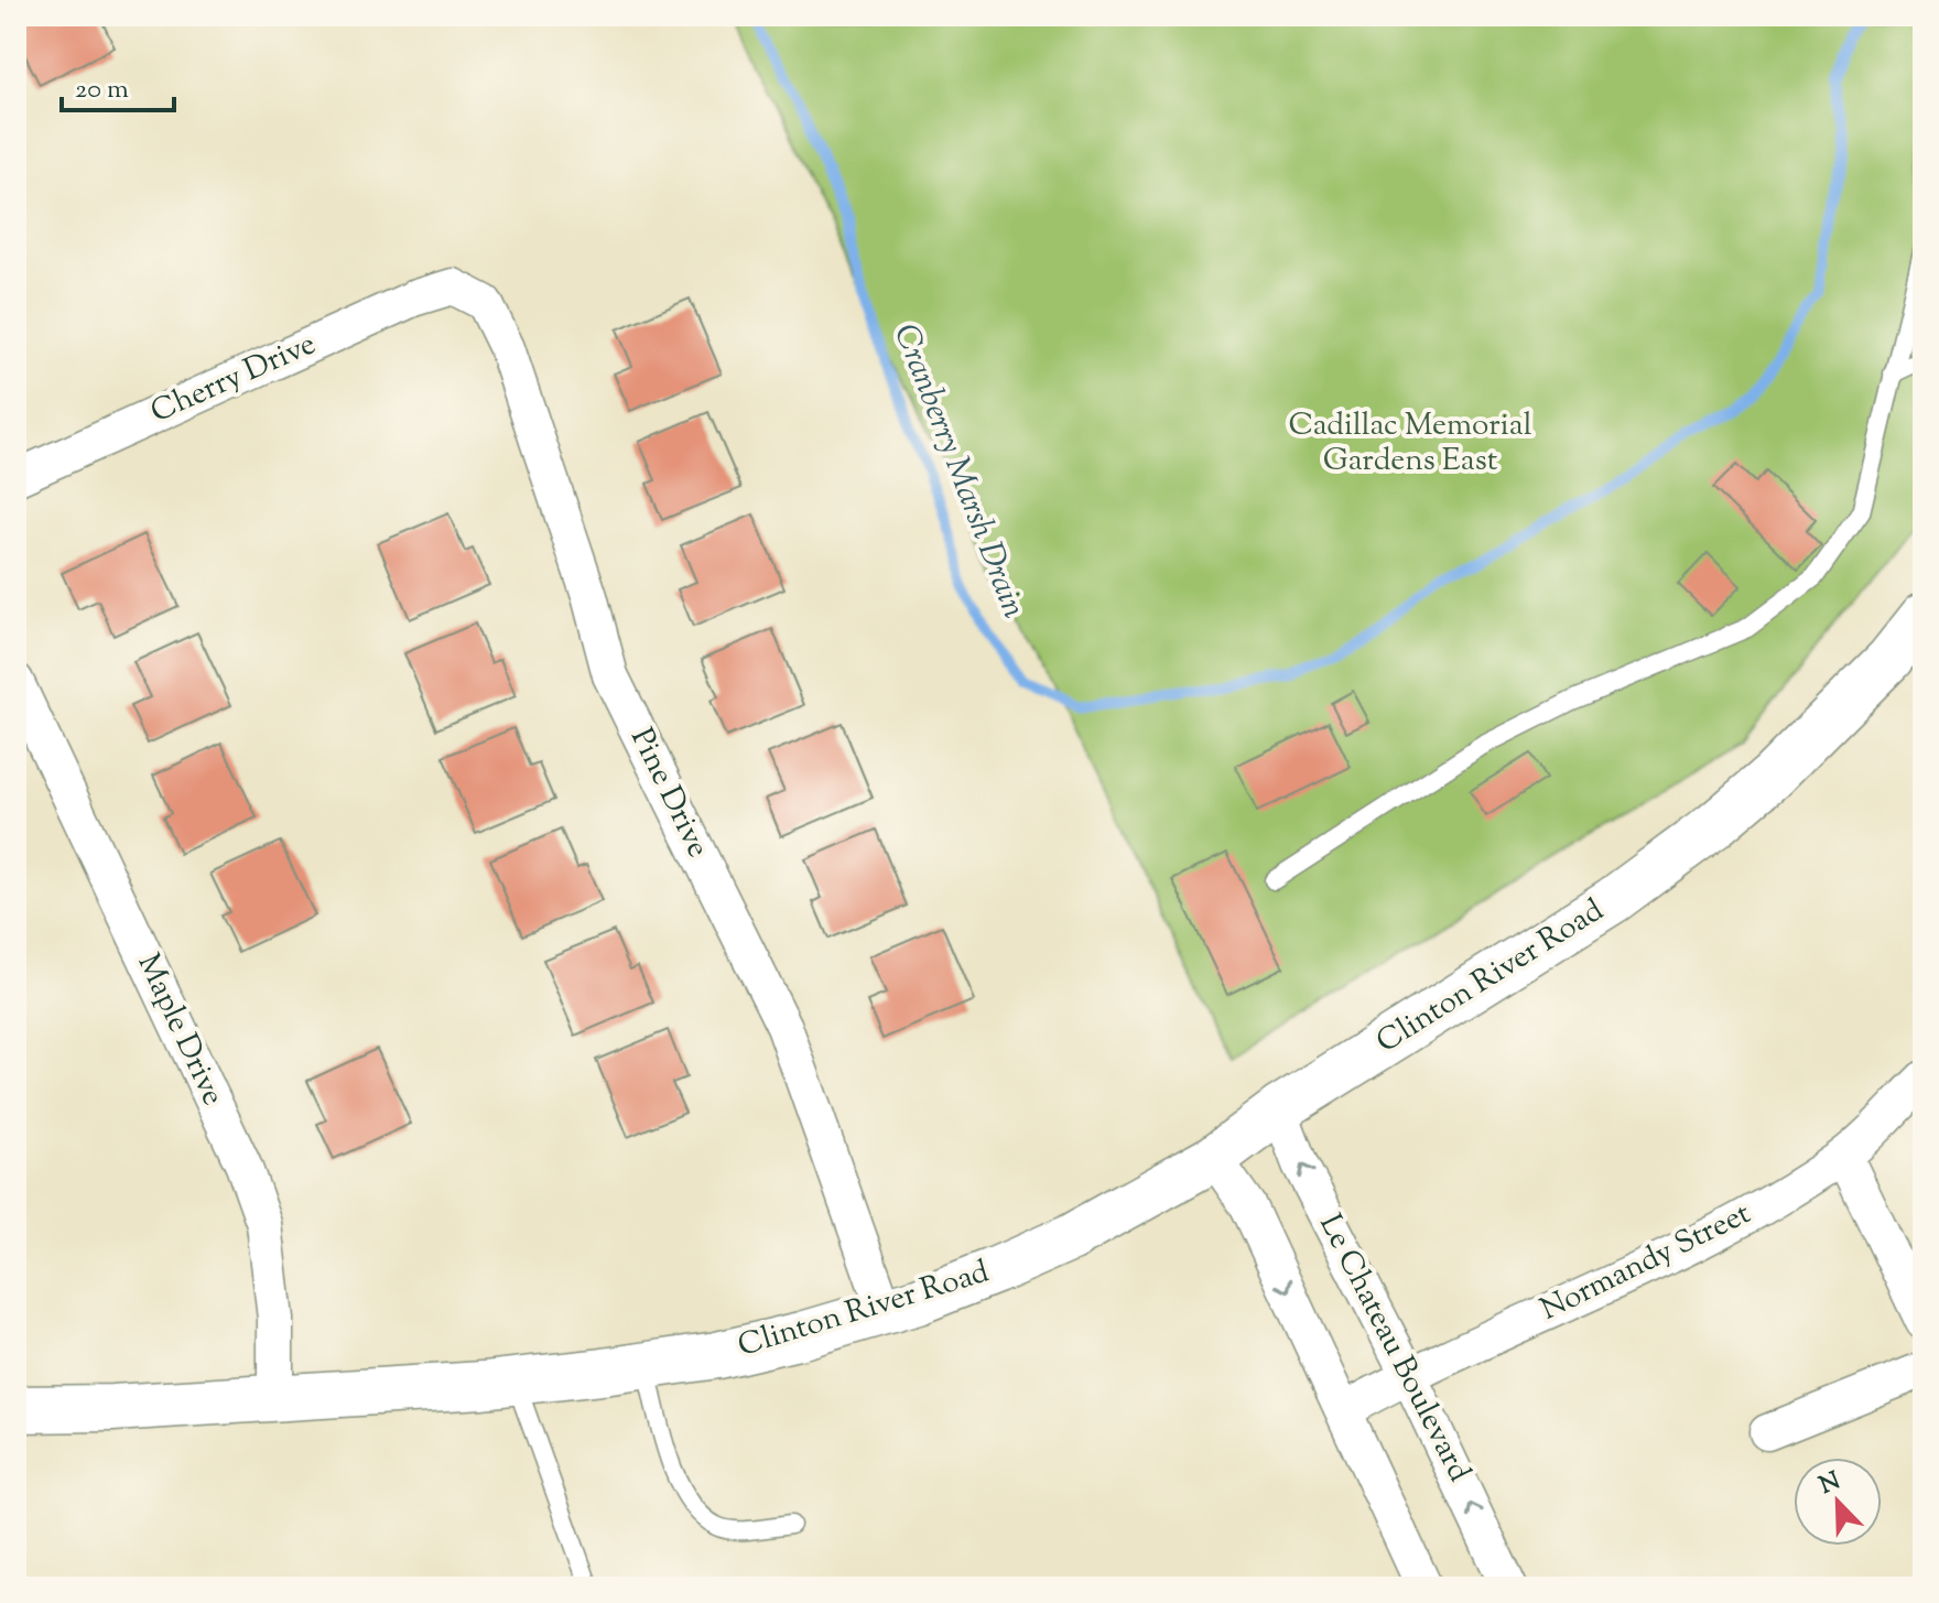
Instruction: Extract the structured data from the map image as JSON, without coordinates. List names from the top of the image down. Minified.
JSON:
{"streets":{"street":["Cherry Drive","Pine Drive","Clinton River Road","Maple Drive","Normandy Street","Le Chateau Boulevard"]},"crossings":[["Cherry Drive","Pine Drive"],["Pine Drive","Clinton River Road"],["Clinton River Road","Maple Drive"],["Clinton River Road","Le Chateau Boulevard"],["Normandy Street","Le Chateau Boulevard"]],"water":["Cranberry Marsh Drain"],"parks":["Cadillac Memorial Gardens East"],"scale_bar":"20 m","north":"top left"}
